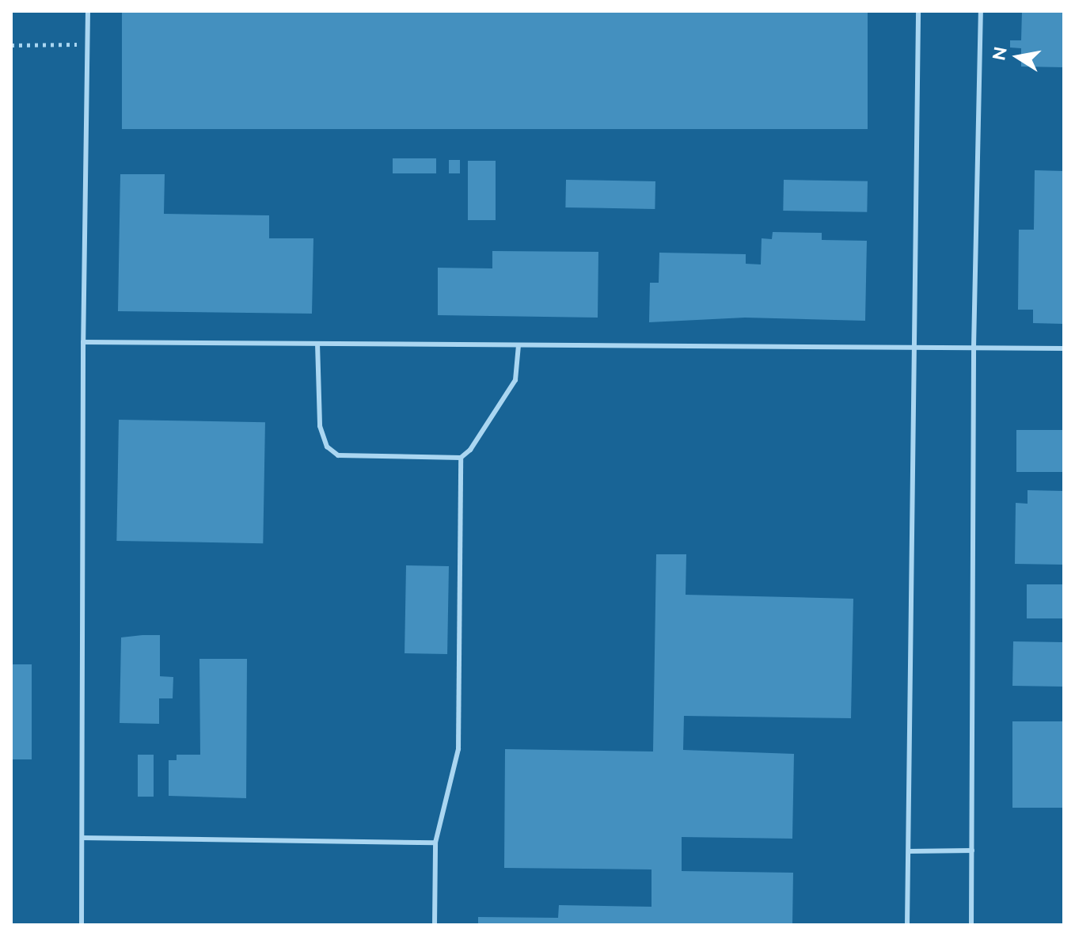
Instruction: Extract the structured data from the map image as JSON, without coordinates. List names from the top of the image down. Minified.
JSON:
{"north":"left"}
